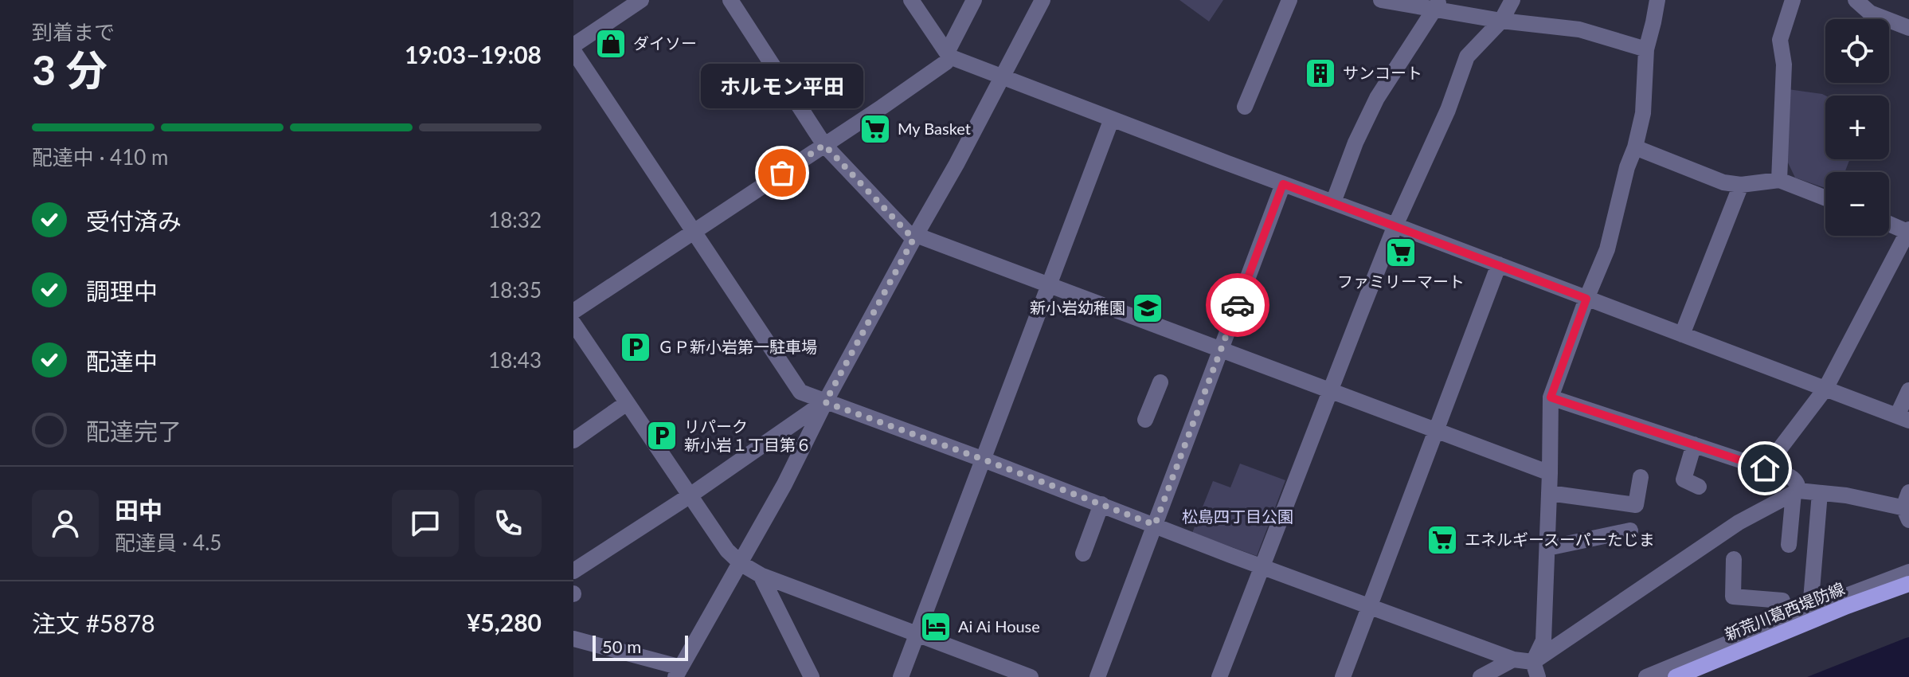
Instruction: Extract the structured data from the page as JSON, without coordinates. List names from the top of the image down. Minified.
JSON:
{"streets":{"main road":["新荒川葛西堤防線"]},"parks":["松島四丁目公園"],"places":{"shop":["ダイソー"],"building":["サンコート"],"supermarket":["My Basket","ファミリーマート","エネルギースーパーたじま"],"other":["ホルモン平田"],"school or university":["新小岩幼稚園"],"parking":["ＧＰ新小岩第一駐車場","リパーク 新小岩１丁目第６"],"hotel":["Ai Ai House"]},"scale_bar":"50 m","page":{"heading":["3 分","到着まで","19:03–19:08"],"panel":["田中","配達員 · 4.5","注文 #5878","¥5,280"],"map_buttons":["+","−"],"bubble":"ホルモン平田","bar":"配達中 · 410 m","list":[["受付済み","18:32"],["調理中","18:35"],["配達中","18:43"],"配達完了"],"scale":"50 m"}}
